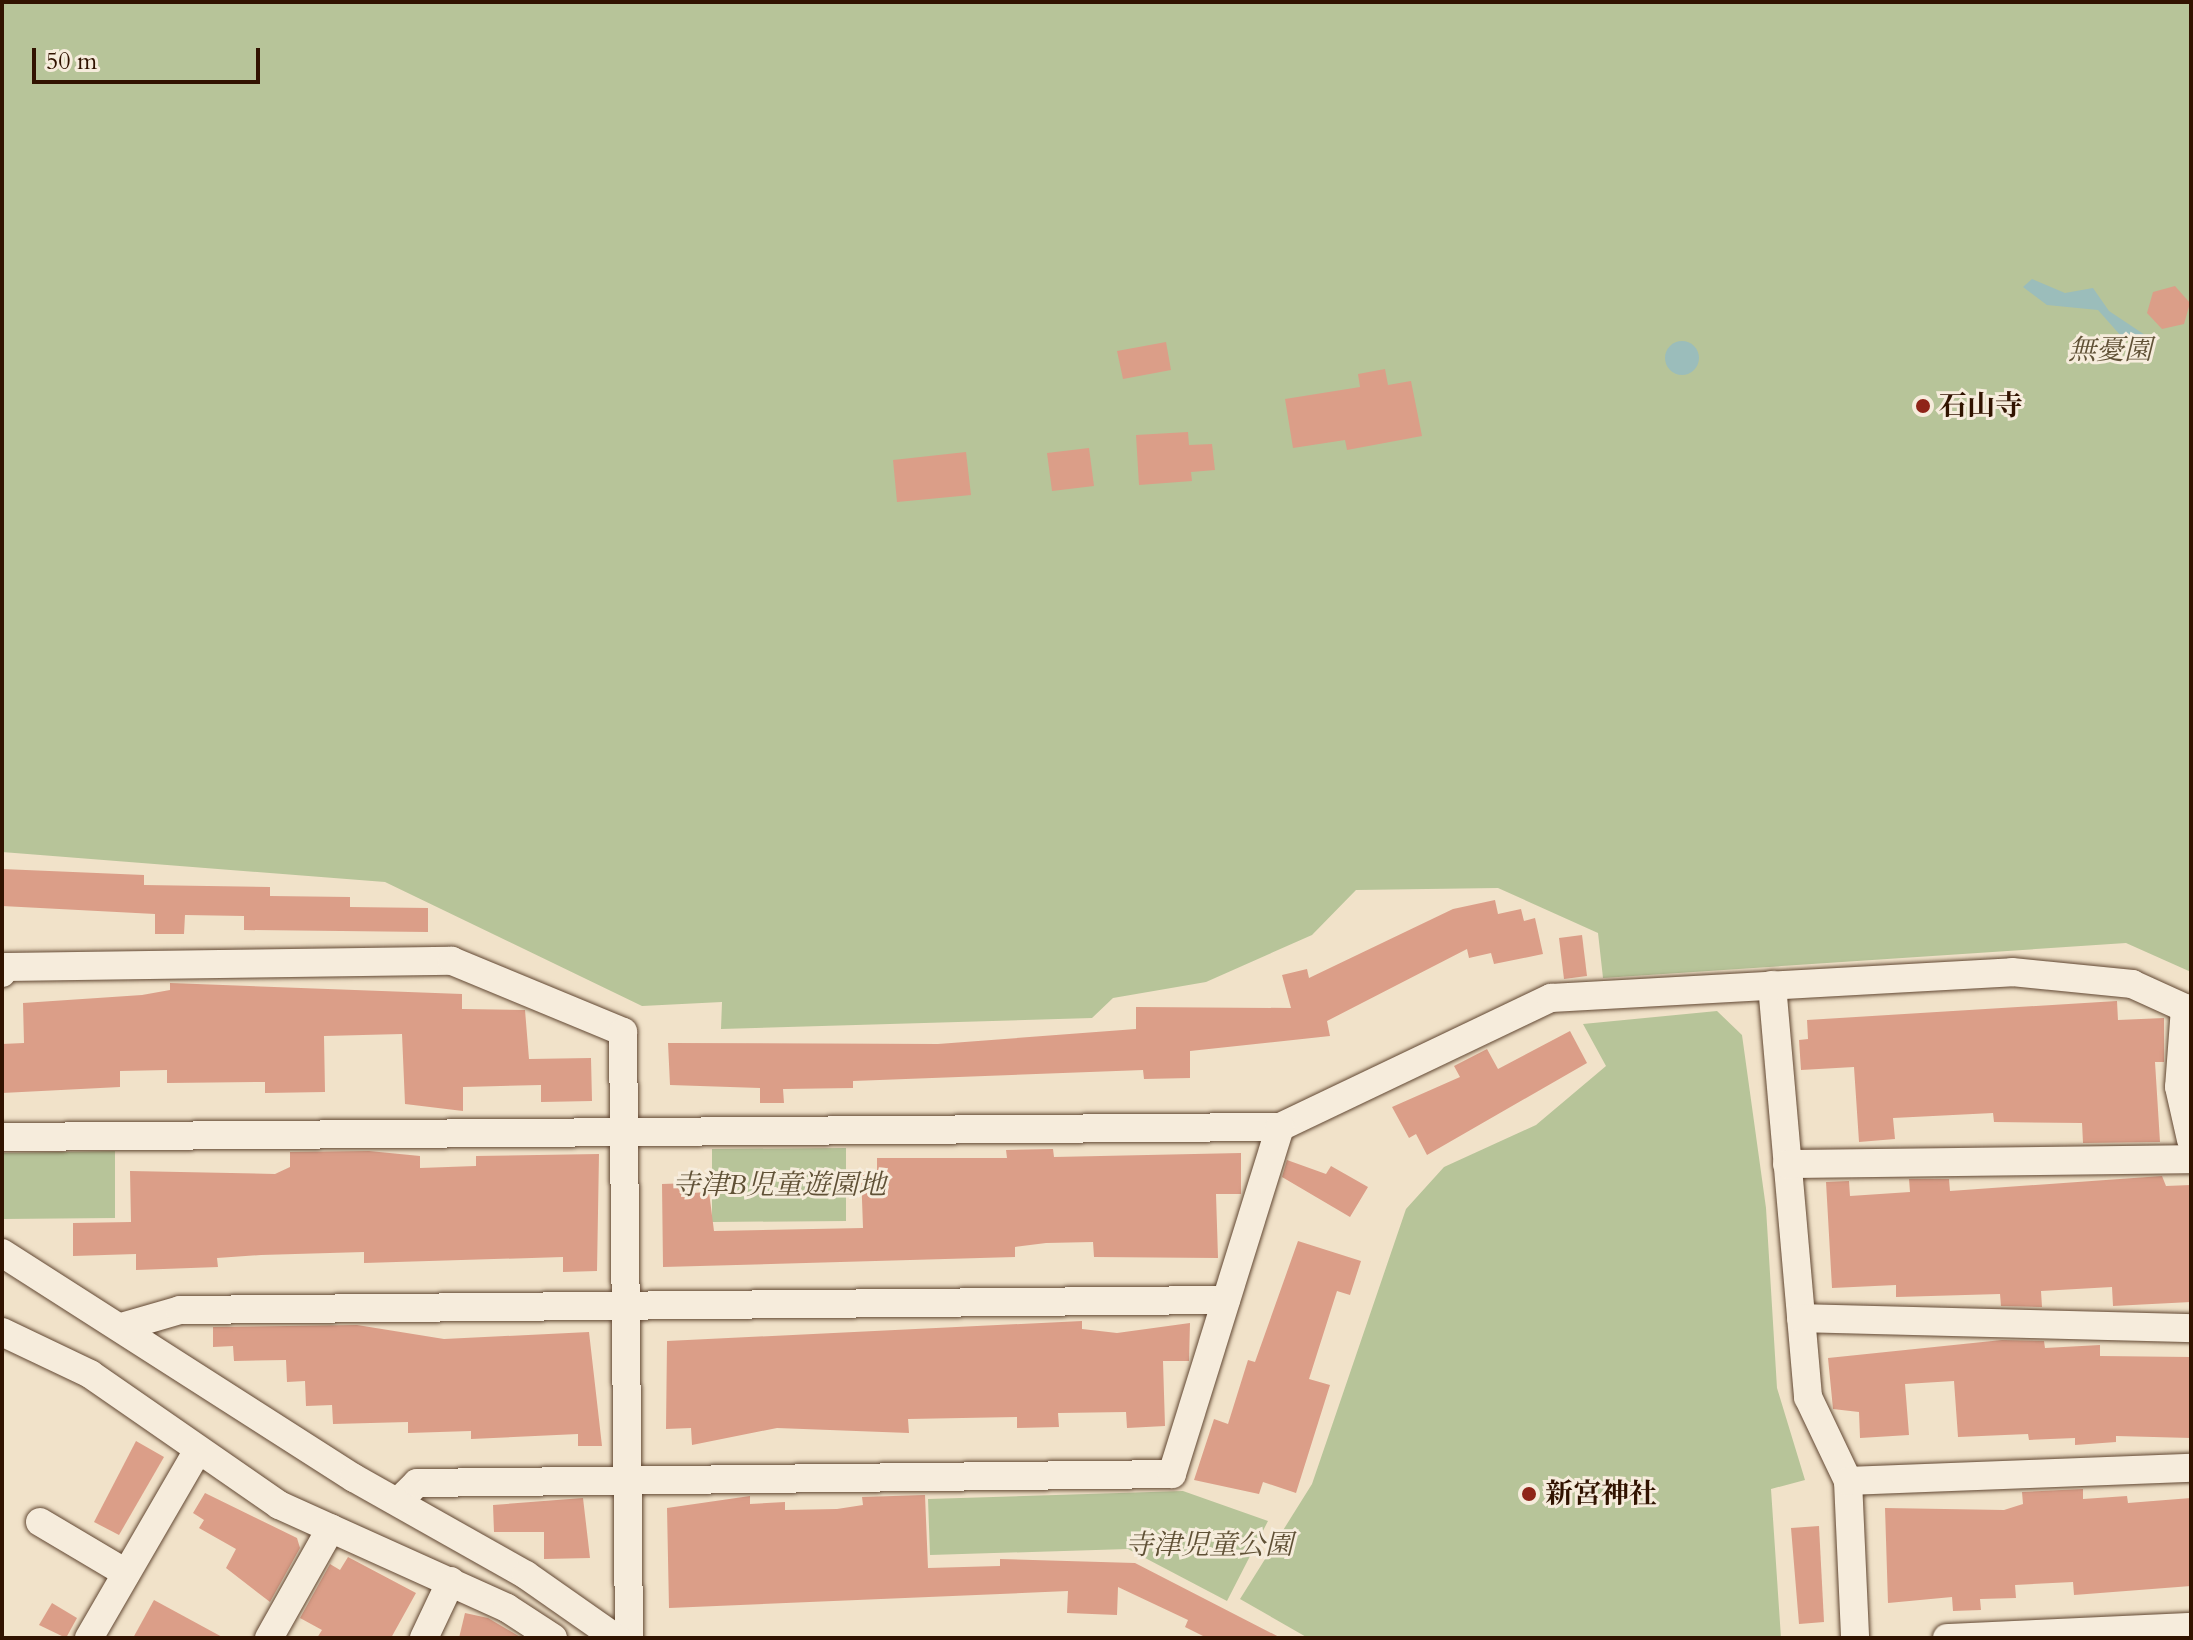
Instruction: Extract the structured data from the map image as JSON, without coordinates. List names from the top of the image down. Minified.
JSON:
{"parks":["無憂園","寺津B児童遊園地","寺津児童公園"],"places":["石山寺","新宮神社"],"scale_bar":"50 m"}
